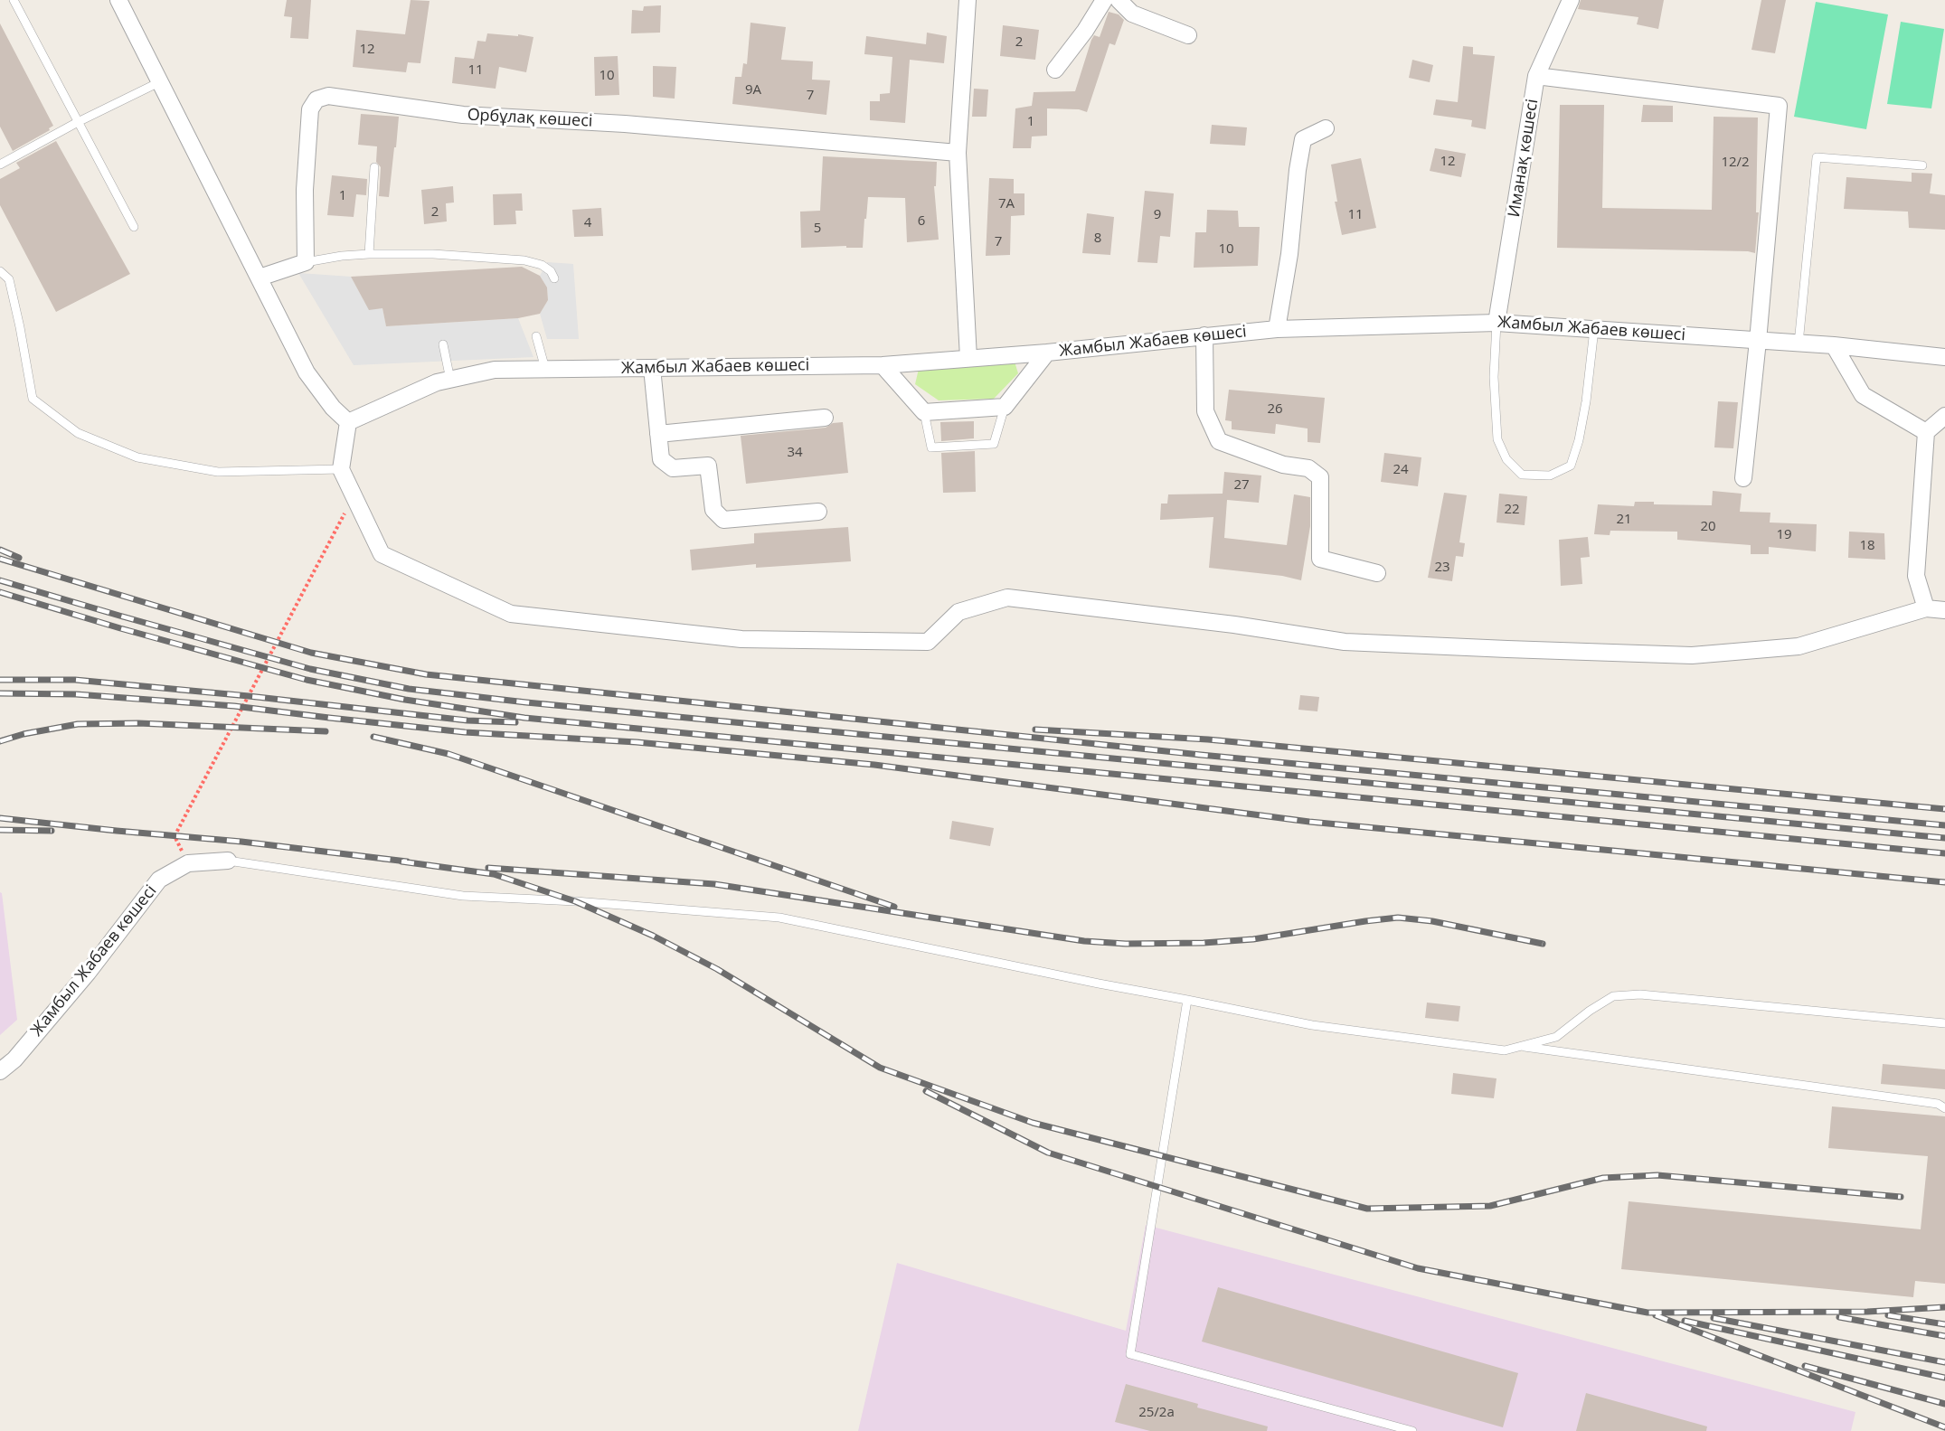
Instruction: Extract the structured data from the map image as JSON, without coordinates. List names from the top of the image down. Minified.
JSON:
{"streets":{"street":["Орбұлақ көшесі","Иманақ көшесі","Жамбыл Жабаев көшесі"]},"crossings":[["Иманақ көшесі","Жамбыл Жабаев көшесі"]],"house_numbers":["2","12","11","10","9А","7","1","12","12/2","1","7А","2","9","11","6","4","5","8","7","10","26","34","24","27","22","21","20","19","18","23","25/2а"]}
